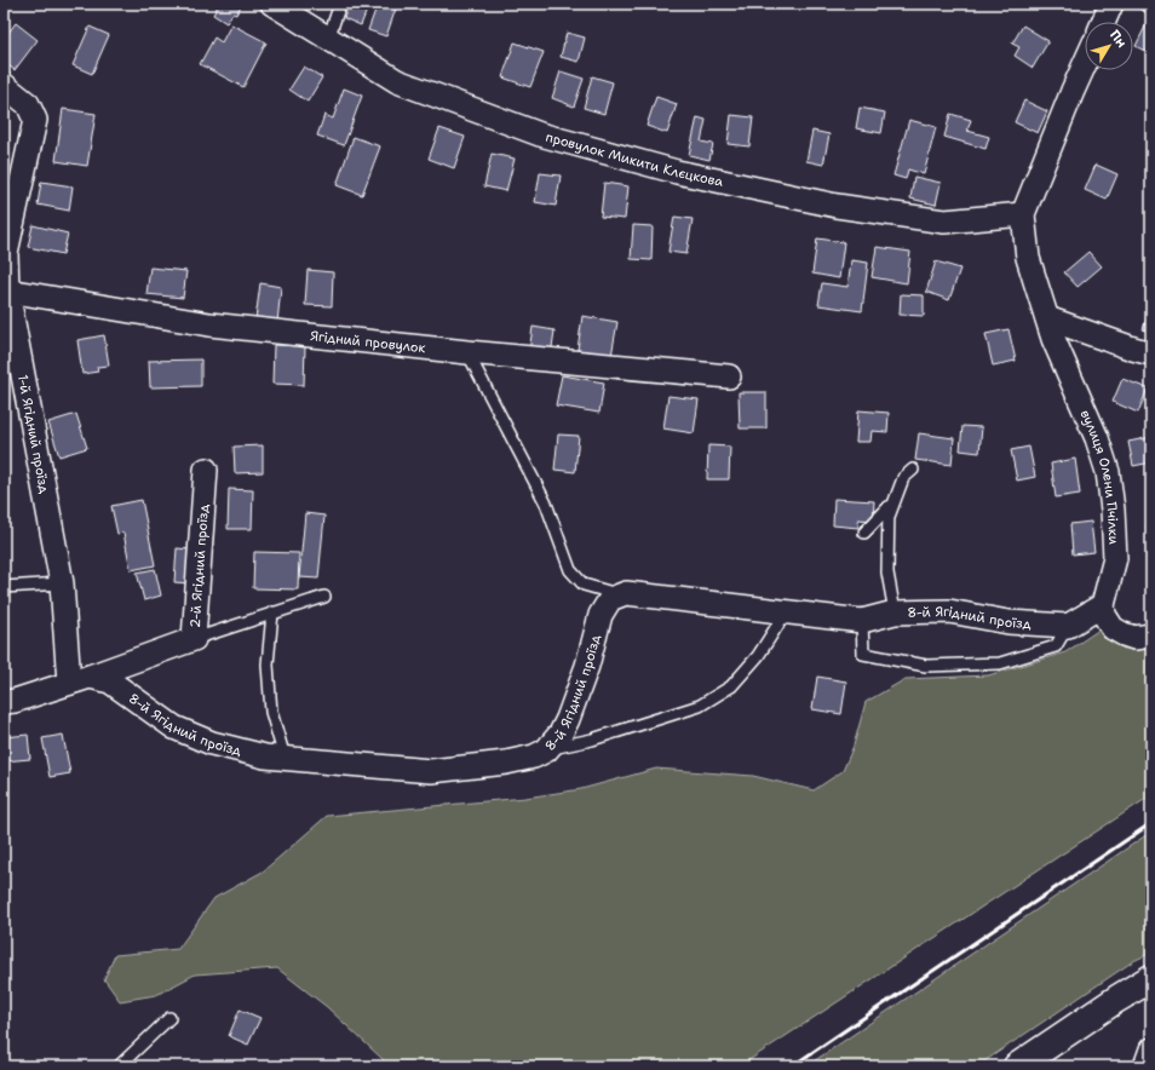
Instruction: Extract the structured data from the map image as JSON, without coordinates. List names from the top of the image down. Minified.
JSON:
{"streets":{"street":["провулок Микити Клєцкова","Ягідний провулок","1-й Ягідний проїзд","вулиця Олени Пчілки","2-й Ягідний проїзд","8-й Ягідний проїзд"]},"crossings":[["провулок Микити Клєцкова","вулиця Олени Пчілки"],["Ягідний провулок","1-й Ягідний проїзд"],["1-й Ягідний проїзд","2-й Ягідний проїзд"],["1-й Ягідний проїзд","8-й Ягідний проїзд"],["2-й Ягідний проїзд","8-й Ягідний проїзд"]],"north":"top right"}
